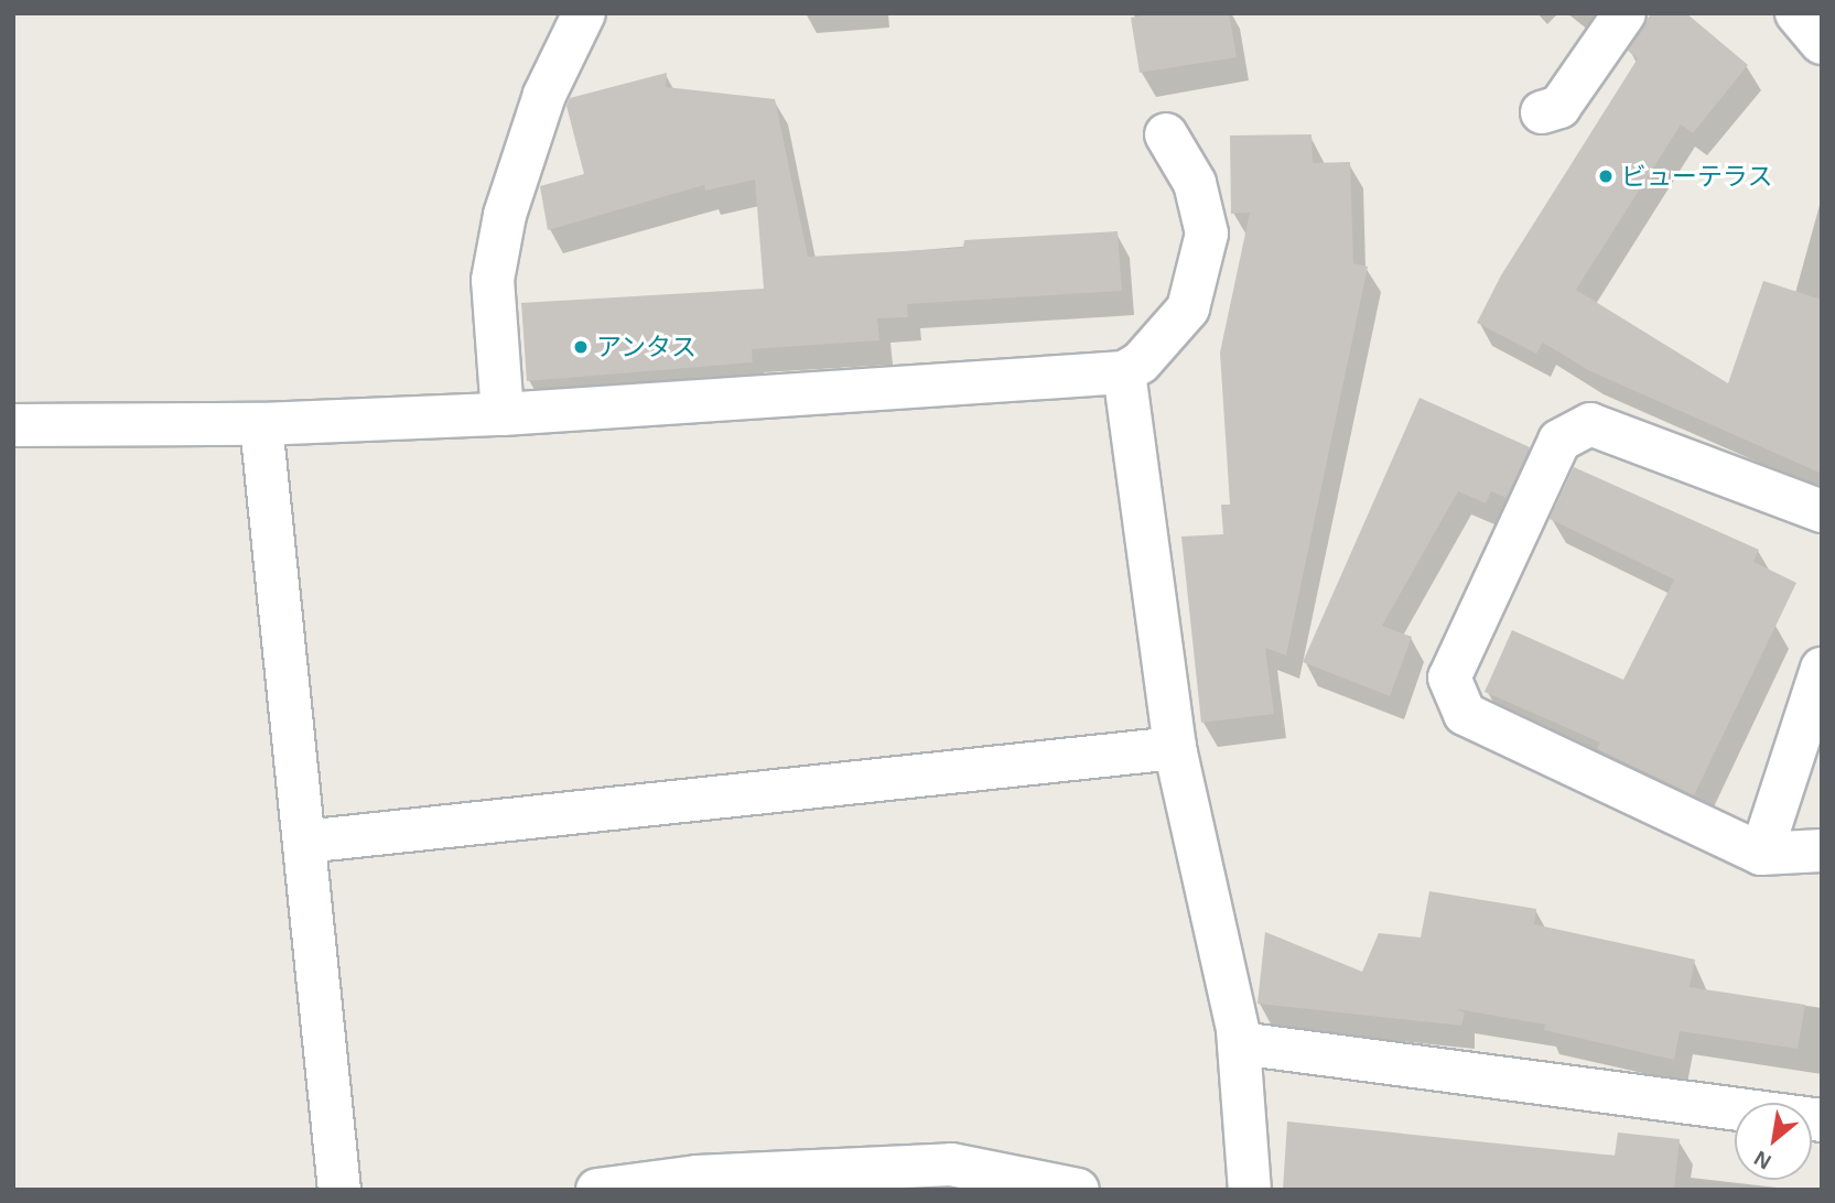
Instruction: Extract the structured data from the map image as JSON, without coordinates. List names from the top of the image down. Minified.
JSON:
{"places":["ビューテラス","アンタス"],"north":"bottom left"}
